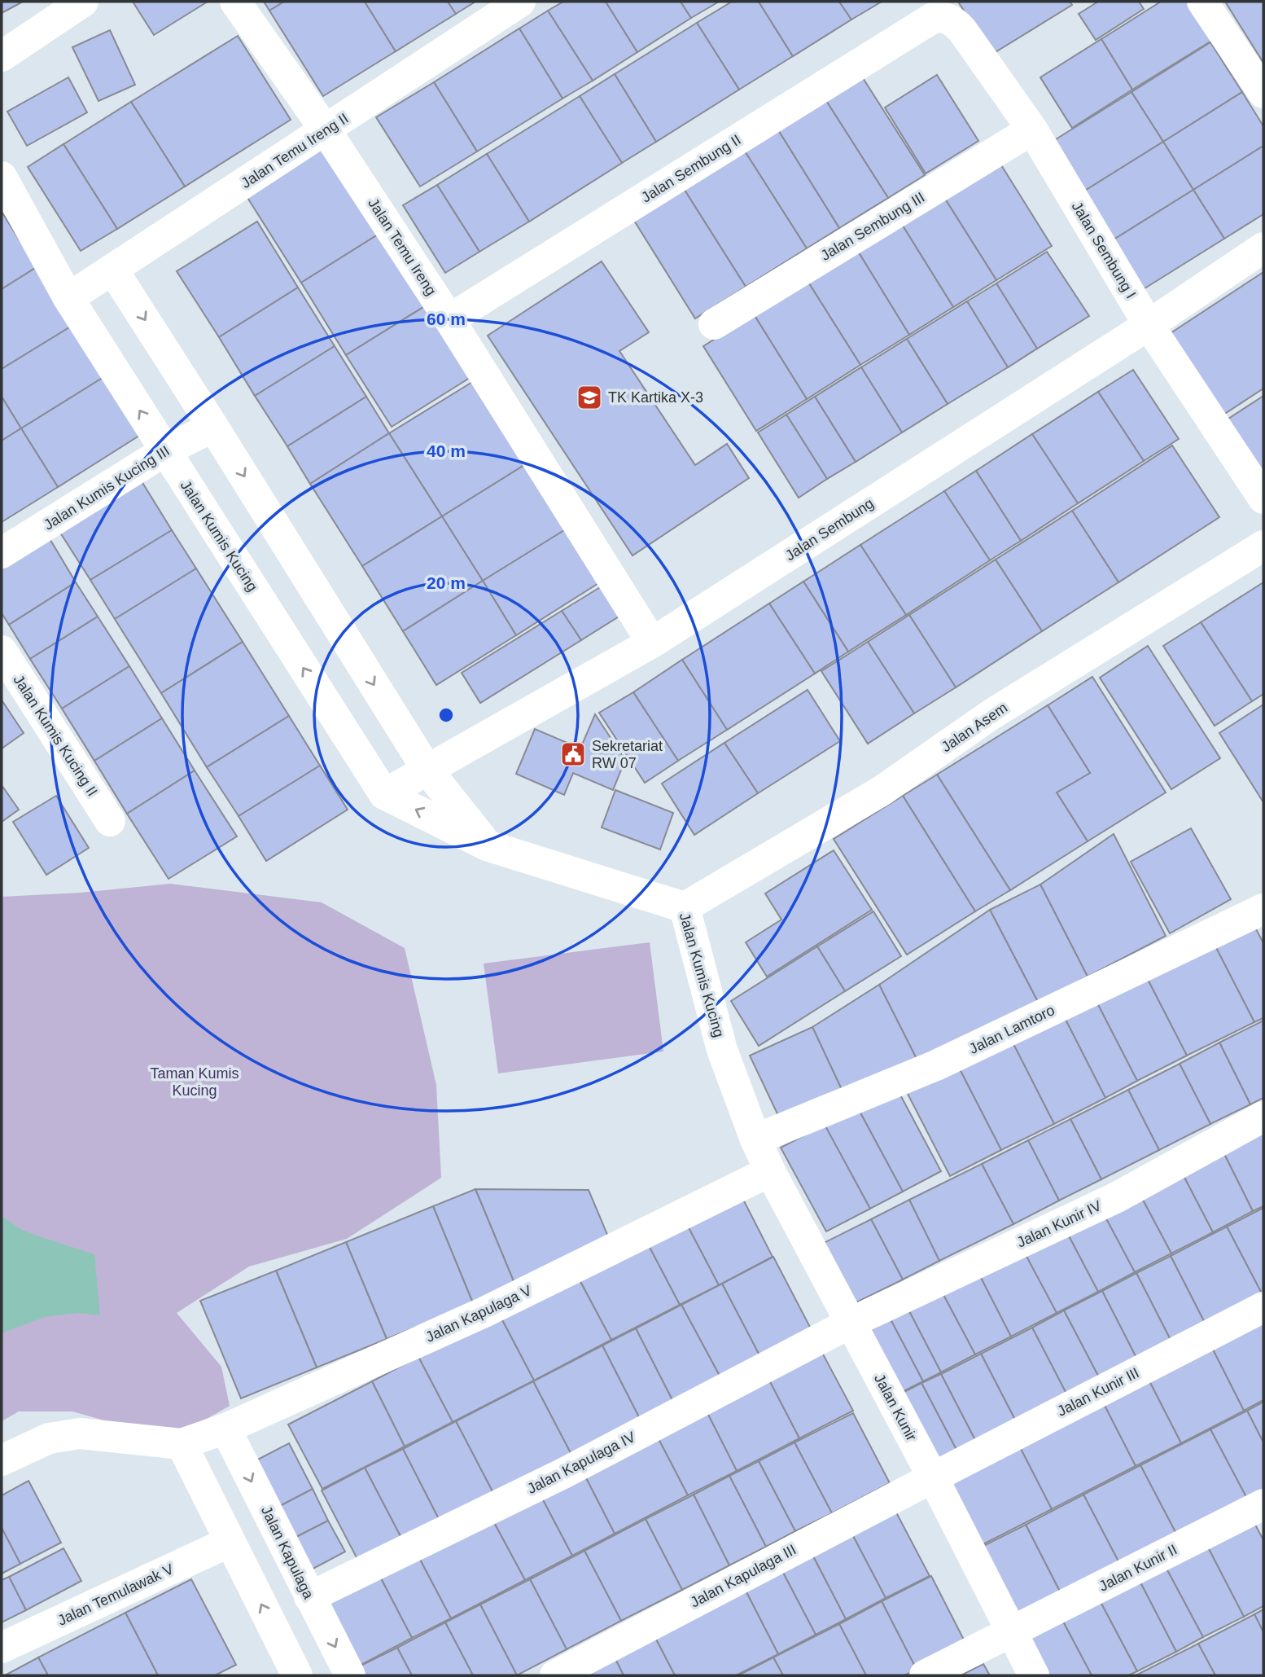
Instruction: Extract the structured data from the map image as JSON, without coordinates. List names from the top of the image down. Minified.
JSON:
{"streets":{"street":["Jalan Temu Ireng II","Jalan Sembung II","Jalan Sembung III","Jalan Temu Ireng","Jalan Sembung I","Jalan Kumis Kucing III","Jalan Sembung","Jalan Kumis Kucing","Jalan Asem","Jalan Kumis Kucing II","Jalan Lamtoro","Jalan Kunir IV","Jalan Kapulaga V","Jalan Kunir III","Jalan Kunir","Jalan Kapulaga IV","Jalan Kapulaga","Jalan Kunir II","Jalan Kapulaga III","Jalan Temulawak V"]},"crossings":[["Jalan Temu Ireng II","Jalan Temu Ireng"],["Jalan Temu Ireng II","Jalan Kumis Kucing"],["Jalan Sembung II","Jalan Temu Ireng"],["Jalan Sembung II","Jalan Sembung I"],["Jalan Sembung III","Jalan Sembung I"],["Jalan Temu Ireng","Jalan Sembung"],["Jalan Sembung I","Jalan Sembung"],["Jalan Kumis Kucing III","Jalan Kumis Kucing"],["Jalan Sembung","Jalan Kumis Kucing"],["Jalan Kumis Kucing","Jalan Asem"],["Jalan Kumis Kucing","Jalan Lamtoro"],["Jalan Kumis Kucing","Jalan Kunir"],["Jalan Lamtoro","Jalan Kunir"],["Jalan Kunir IV","Jalan Kunir"],["Jalan Kunir IV","Jalan Kapulaga IV"],["Jalan Kapulaga V","Jalan Kunir"],["Jalan Kapulaga V","Jalan Kapulaga"],["Jalan Kunir III","Jalan Kunir"],["Jalan Kunir III","Jalan Kapulaga III"],["Jalan Kunir","Jalan Kapulaga IV"],["Jalan Kunir","Jalan Kunir II"],["Jalan Kunir","Jalan Kapulaga III"],["Jalan Kapulaga IV","Jalan Kapulaga"]],"parks":["Taman Kumis Kucing"],"places":{"school or university":["TK Kartika X-3"],"public building":["Sekretariat RW 07"]},"rings":["60 m","40 m","20 m"]}
